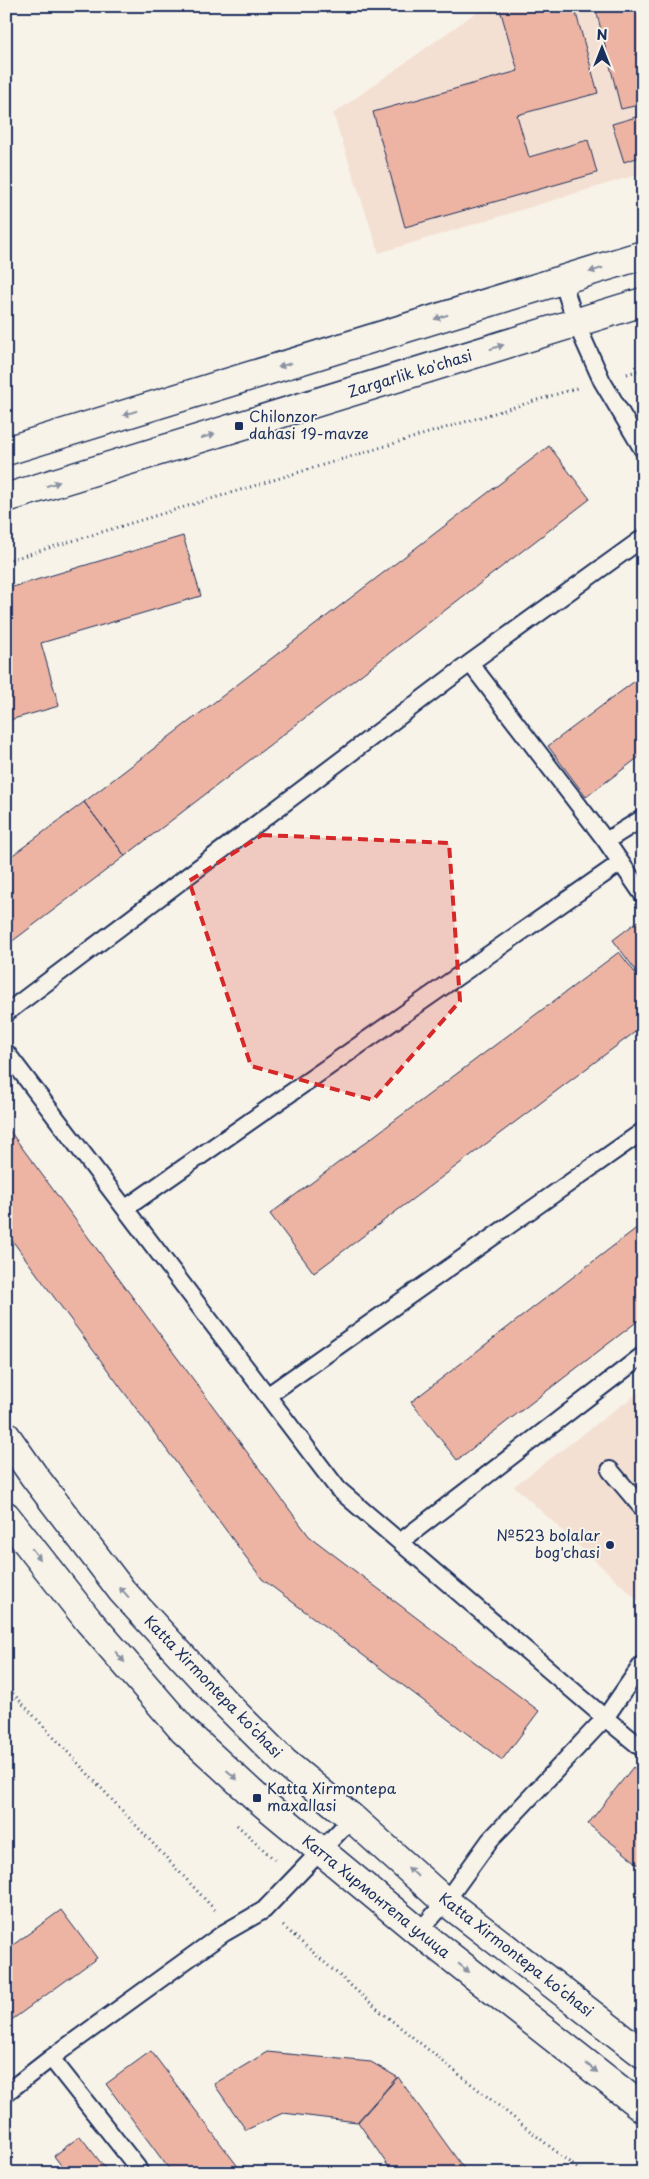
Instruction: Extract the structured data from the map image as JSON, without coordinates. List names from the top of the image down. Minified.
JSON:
{"streets":{"main road":["Zargarlik ko'chasi","Katta Xirmontepa koʻchasi","Катта Хирмонтепа улица"]},"one_way":["Katta Xirmontepa koʻchasi","Катта Хирмонтепа улица"],"places":{"transit":["Chilonzor dahasi 19-mavze","Katta Xirmontepa maxallasi"],"other":["№523 bolalar bog'chasi"]},"north":"top"}
